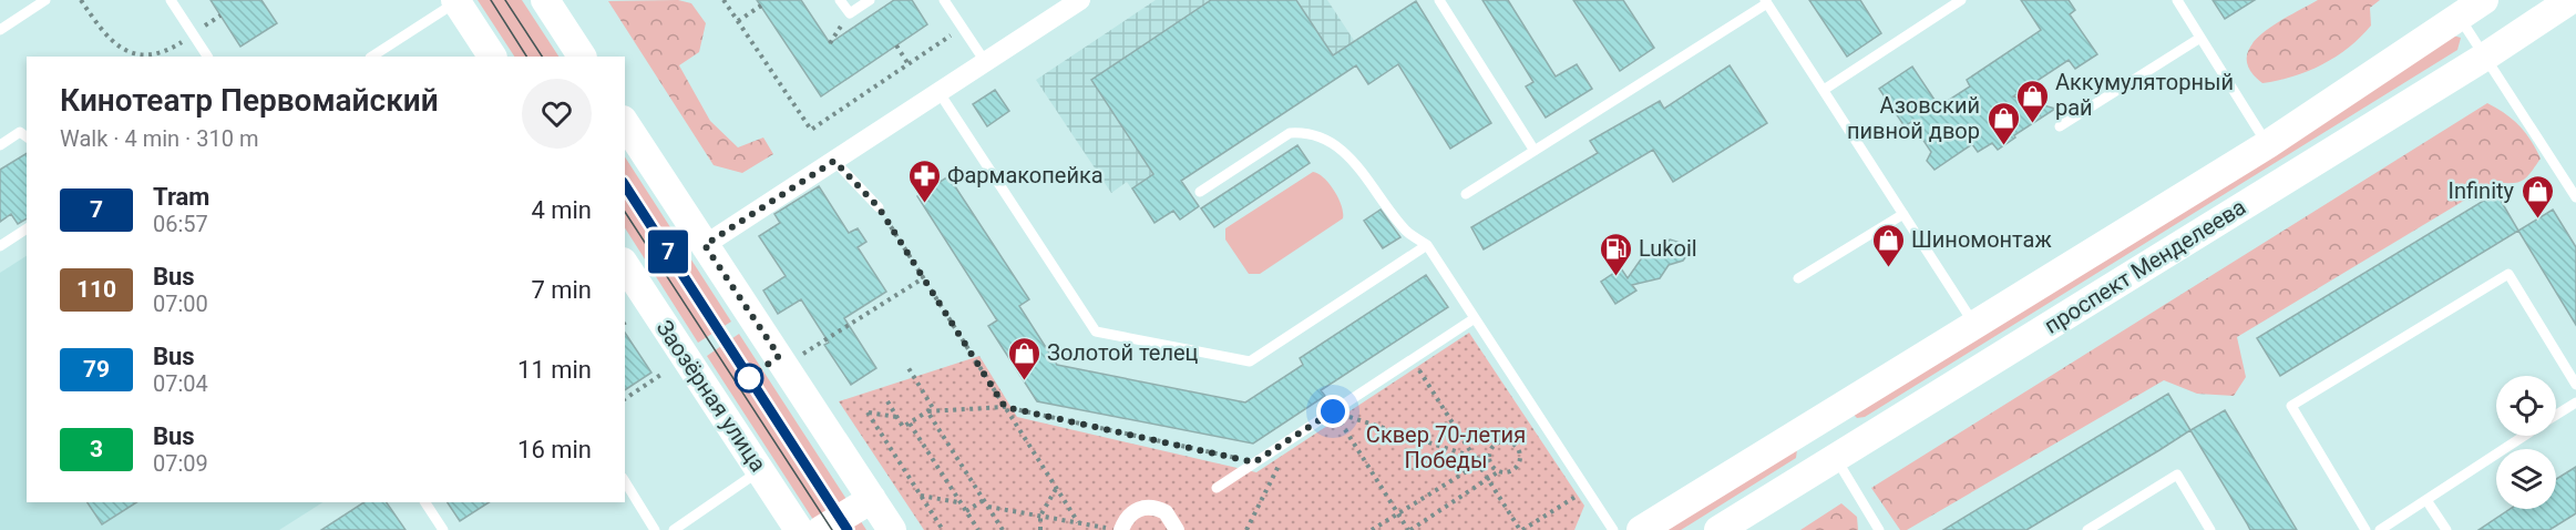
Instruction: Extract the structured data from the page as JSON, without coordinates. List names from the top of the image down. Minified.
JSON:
{"streets":{"main road":["проспект Менделеева","Заозёрная улица"]},"parks":["Сквер 70-летия Победы"],"places":{"shop":["Аккумуляторный рай","Азовский пивной двор","Infinity","Шиномонтаж","Золотой телец"],"pharmacy":["Фармакопейка"],"fuel station":["Lukoil"]},"lines":["tram line 7"],"page":{"on_map":"7","heading":["Кинотеатр Первомайский","Walk · 4 min · 310 m"],"list":[{"mark":"7","name":"Tram","note":"06:57","value":"4 min"},{"mark":"110","name":"Bus","note":"07:00","value":"7 min"},{"mark":"79","name":"Bus","note":"07:04","value":"11 min"},{"mark":"3","name":"Bus","note":"07:09","value":"16 min"}]}}
